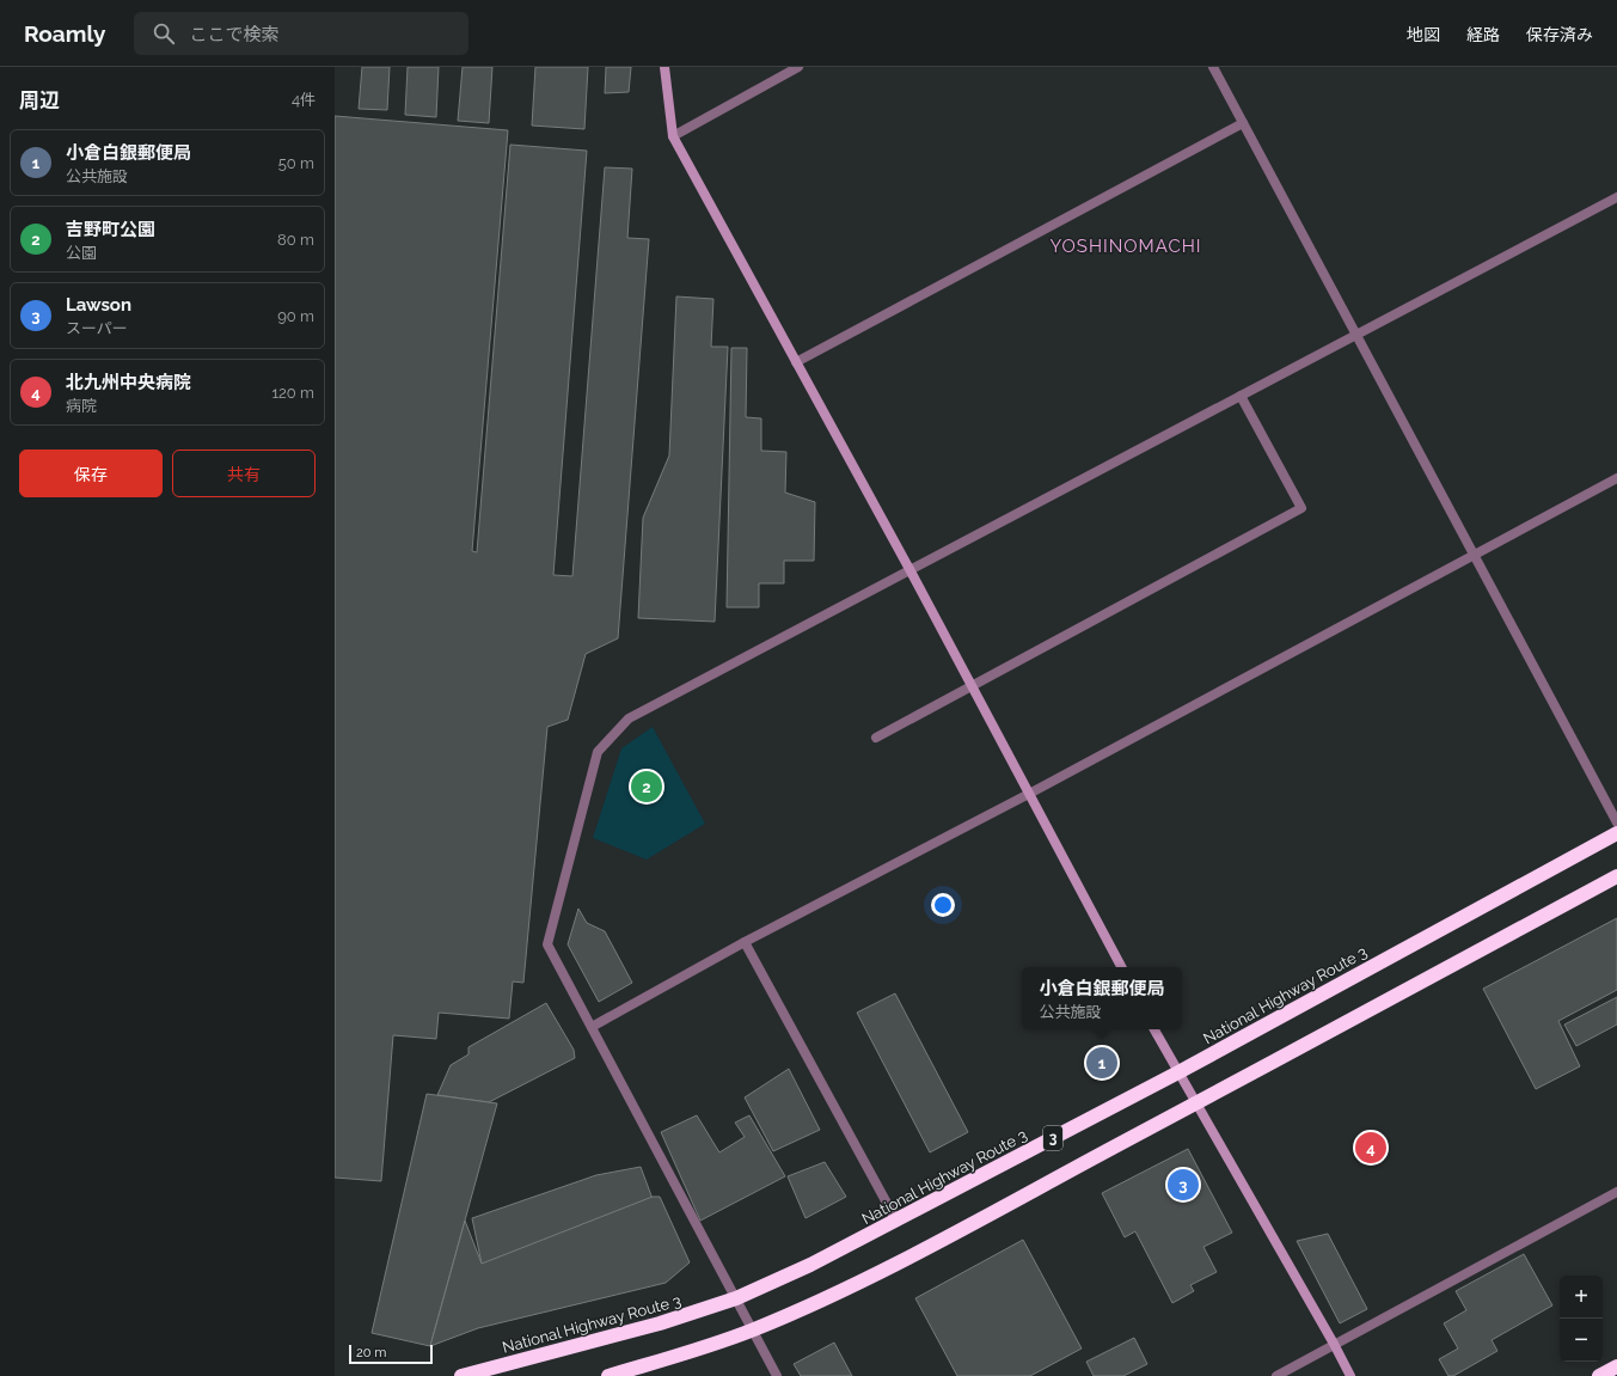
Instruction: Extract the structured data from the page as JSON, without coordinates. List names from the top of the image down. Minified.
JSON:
{"streets":{"highway":["National Highway Route 3","3"]},"districts":["YOSHINOMACHI"],"scale_bar":"20 m","page":{"header":"Roamly","search":"ここで検索","nav":["地図","経路","保存済み"],"heading":["周辺","4件"],"list":[{"mark":"1","name":"小倉白銀郵便局","note":"公共施設","value":"50 m"},{"mark":"2","name":"吉野町公園","note":"公園","value":"80 m"},{"mark":"3","name":"Lawson","note":"スーパー","value":"90 m"},{"mark":"4","name":"北九州中央病院","note":"病院","value":"120 m"}],"buttons":["保存","共有"],"pins":["2","1","4","3"],"popup":["小倉白銀郵便局","公共施設"],"map_buttons":["+","−"],"scale":"20 m"}}
